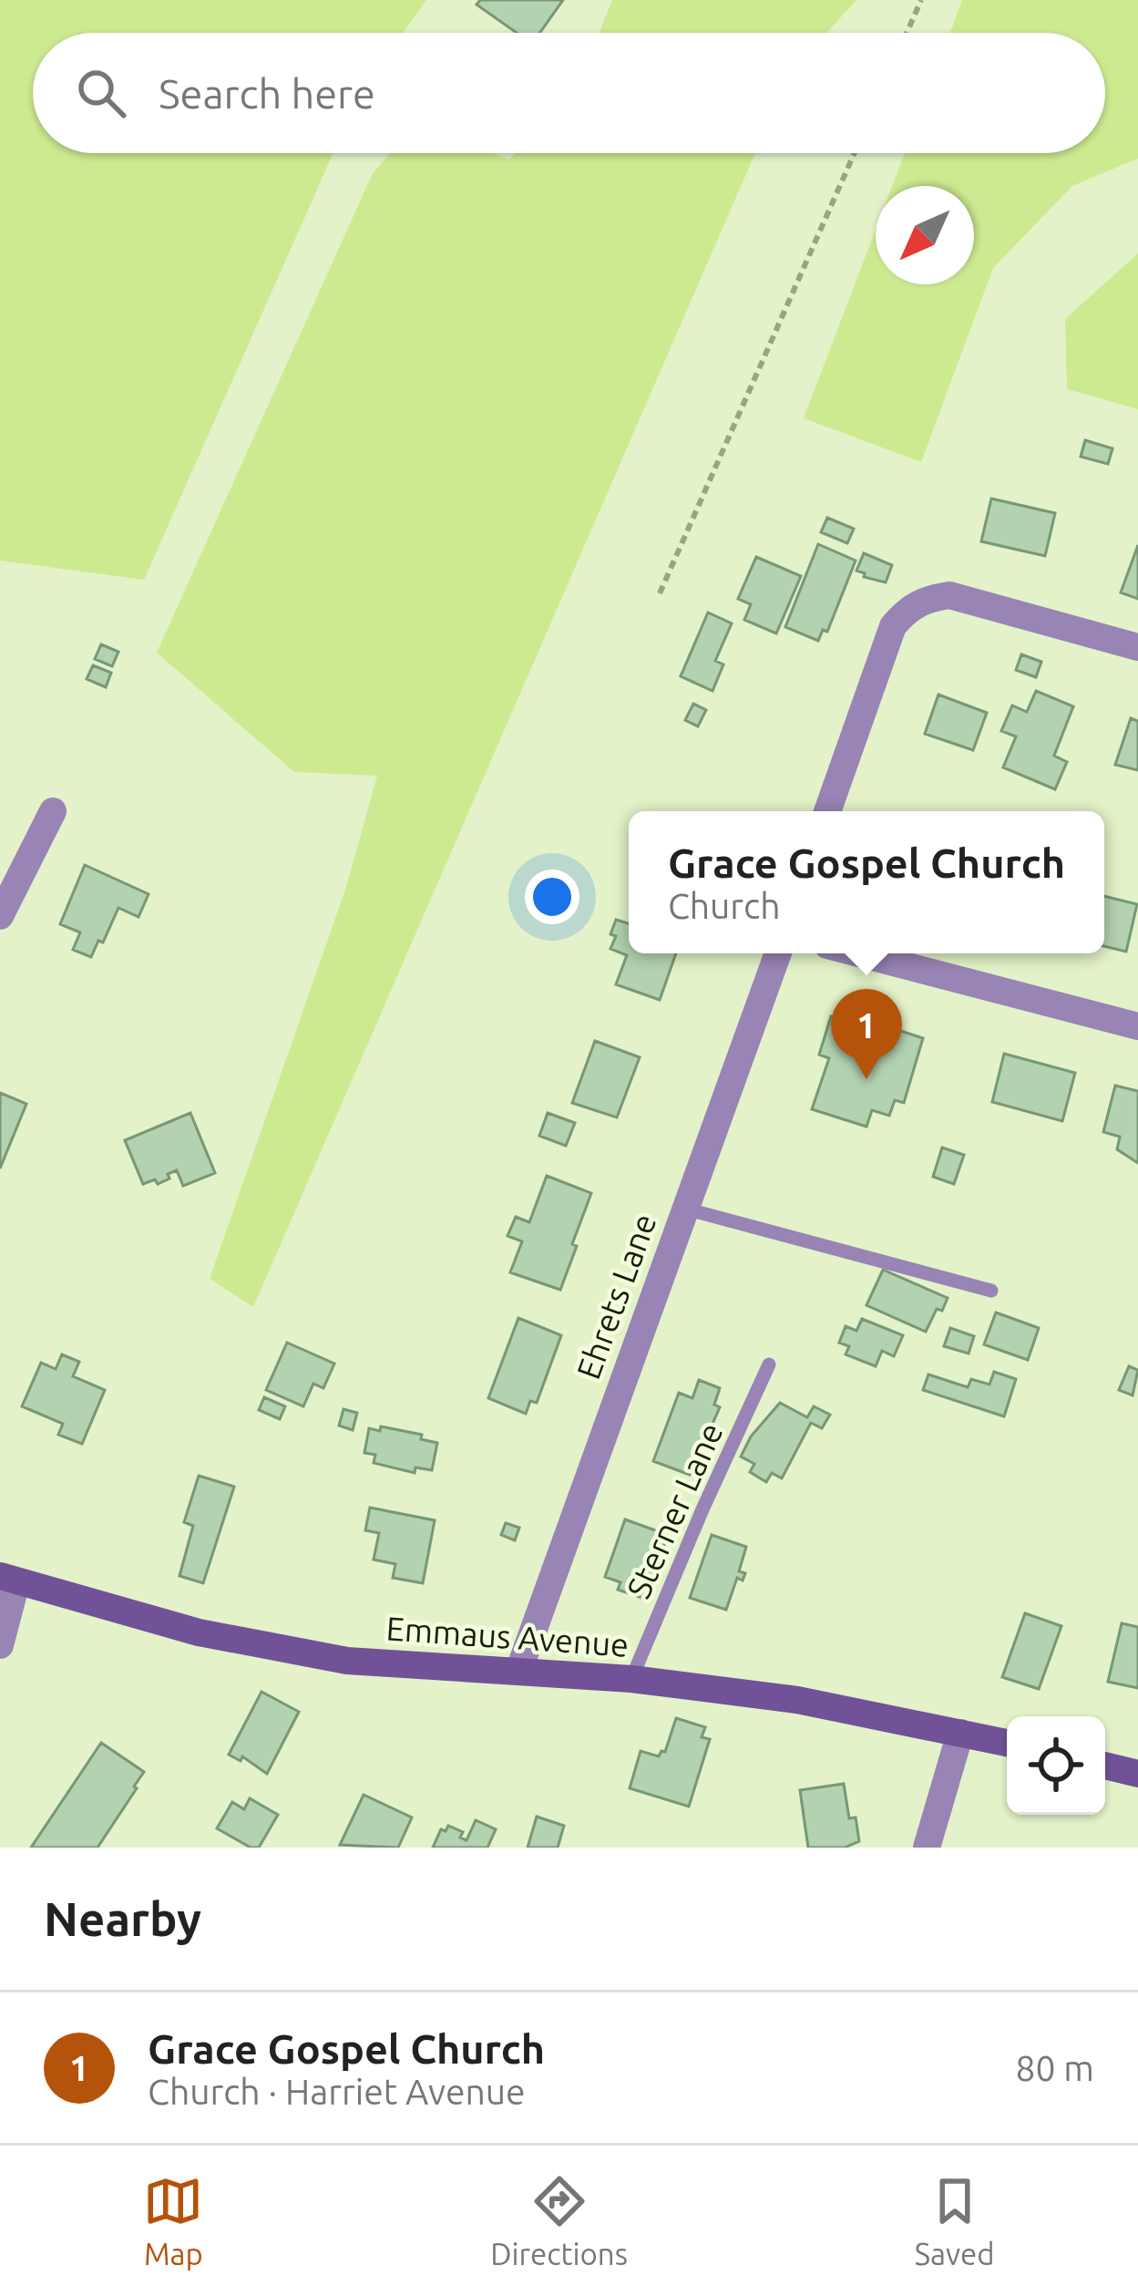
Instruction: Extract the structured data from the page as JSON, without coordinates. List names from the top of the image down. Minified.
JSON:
{"streets":{"main road":["Emmaus Avenue"],"street":["Ehrets Lane"],"lane":["Sterner Lane"]},"crossings":[["Ehrets Lane","Emmaus Avenue"],["Sterner Lane","Emmaus Avenue"]],"north":"bottom left","page":{"search":"Search here","popup":["Grace Gospel Church","Church"],"pins":"1","heading":"Nearby","list":[{"mark":"1","name":"Grace Gospel Church","note":"Church · Harriet Avenue","value":"80 m"}],"nav":["Map","Directions","Saved"]}}
